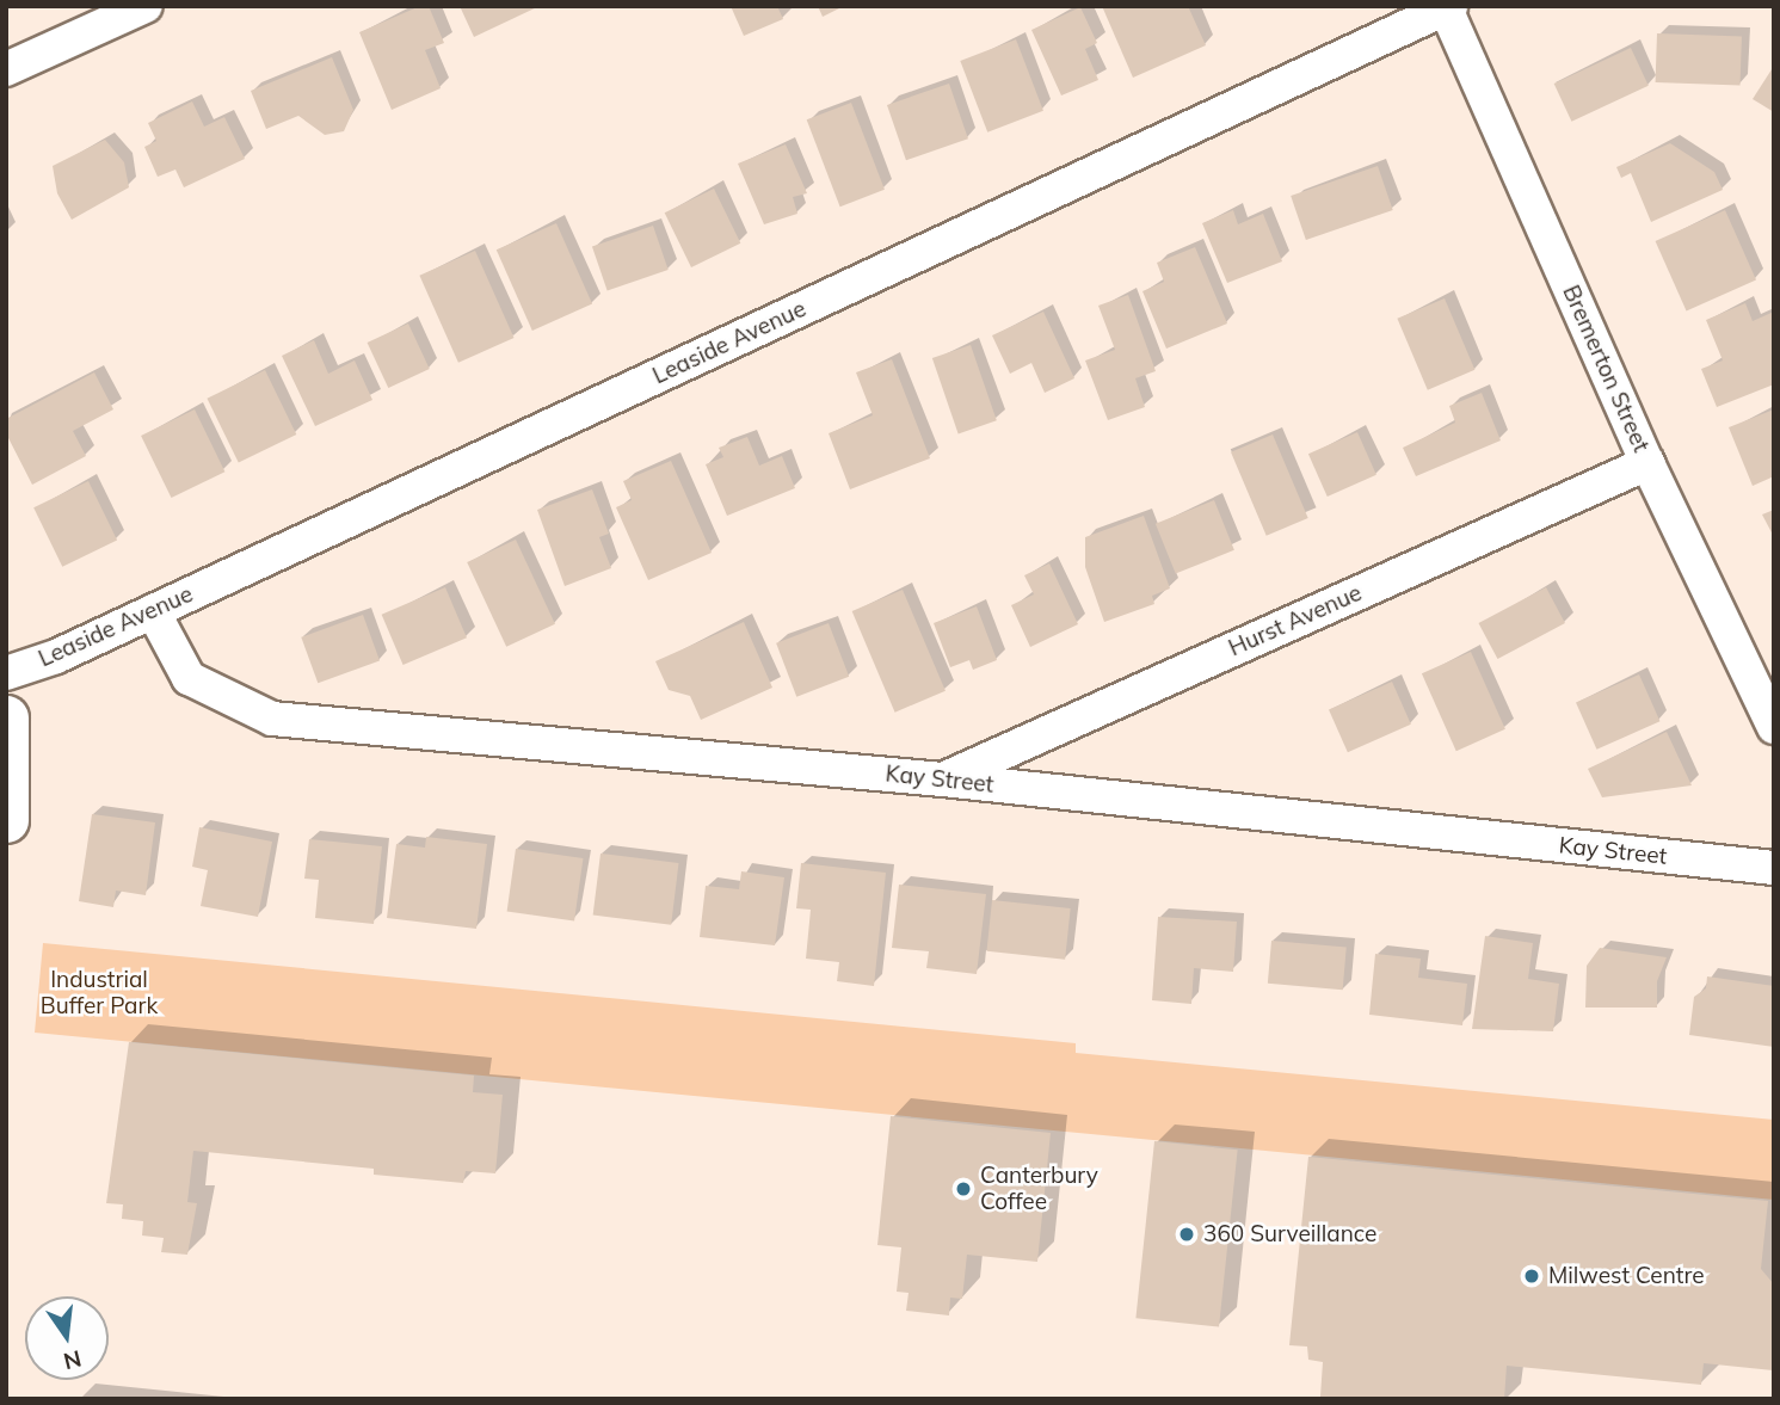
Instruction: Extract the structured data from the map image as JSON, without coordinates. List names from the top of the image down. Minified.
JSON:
{"streets":{"street":["Leaside Avenue","Bremerton Street","Hurst Avenue","Kay Street"]},"crossings":[["Leaside Avenue","Bremerton Street"],["Leaside Avenue","Kay Street"],["Bremerton Street","Hurst Avenue"],["Hurst Avenue","Kay Street"]],"parks":["Industrial Buffer Park"],"places":["Canterbury Coffee","360 Surveillance","Milwest Centre"],"north":"bottom"}
